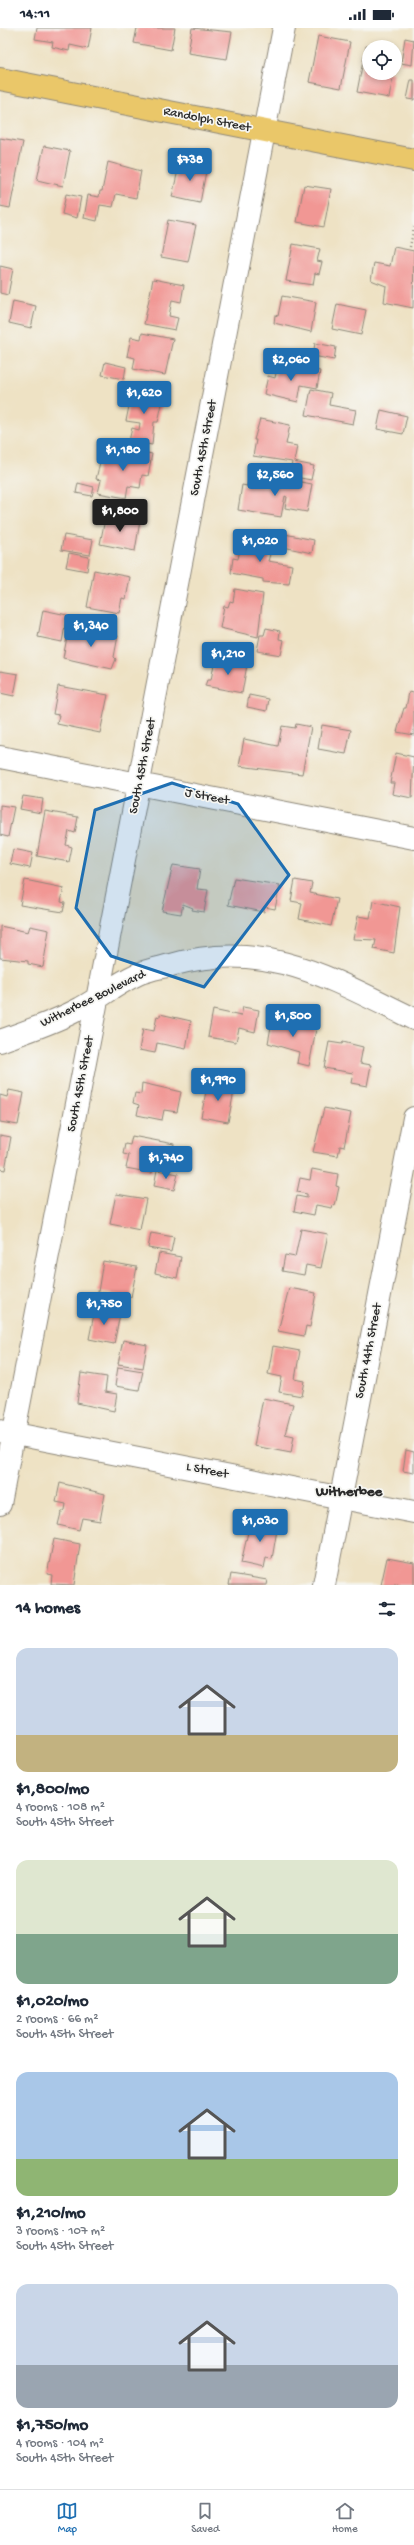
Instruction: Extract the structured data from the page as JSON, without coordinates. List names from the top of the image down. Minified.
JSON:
{"streets":{"main road":["Randolph Street"],"street":["South 45th Street","J Street","Witherbee Boulevard","South 44th Street","L Street"]},"crossings":[["Randolph Street","South 45th Street"],["South 45th Street","J Street"],["South 45th Street","Witherbee Boulevard"],["South 45th Street","L Street"],["South 44th Street","L Street"]],"districts":["Witherbee"],"page":{"status":"14:11","price":["$738","$2,060","$1,620","$1,180","$2,560","$1,800","$1,020","$1,340","$1,210","$1,500","$1,990","$1,740","$1,750","$1,030"],"heading":"14 homes","list":[{"name":"$1,800/mo","note":"4 rooms · 108 m² · South 45th Street"},{"name":"$1,020/mo","note":"2 rooms · 66 m² · South 45th Street"},{"name":"$1,210/mo","note":"3 rooms · 107 m² · South 45th Street"},{"name":"$1,750/mo","note":"4 rooms · 104 m² · South 45th Street"}],"tabs":["Map","Saved","Home"]}}
